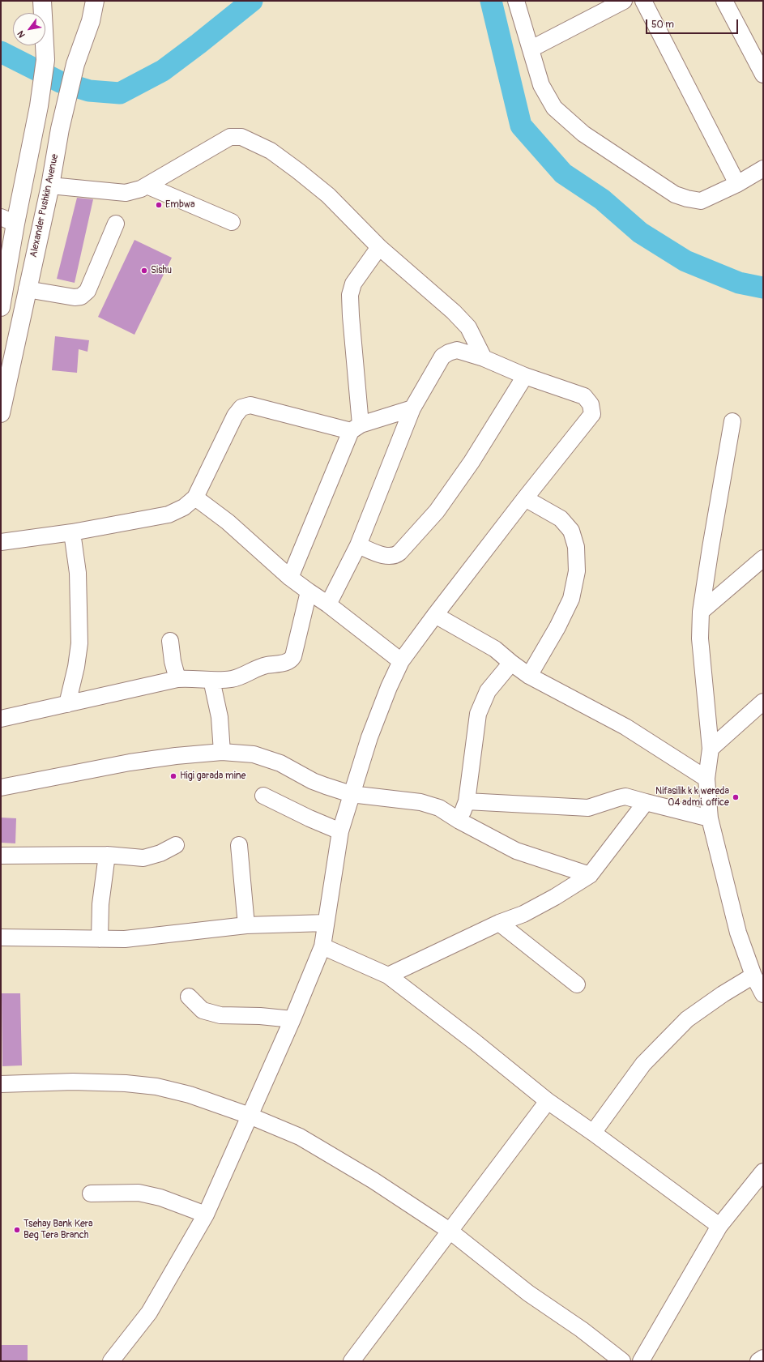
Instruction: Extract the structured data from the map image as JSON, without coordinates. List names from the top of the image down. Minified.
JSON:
{"streets":{"main road":["Alexander Pushkin Avenue"]},"places":["Embwa","Sishu","Higi garada mine","Nifasilik k k wereda 04 admi. office","Tsehay Bank Kera Beg Tera Branch"],"scale_bar":"50 m","north":"bottom left"}
